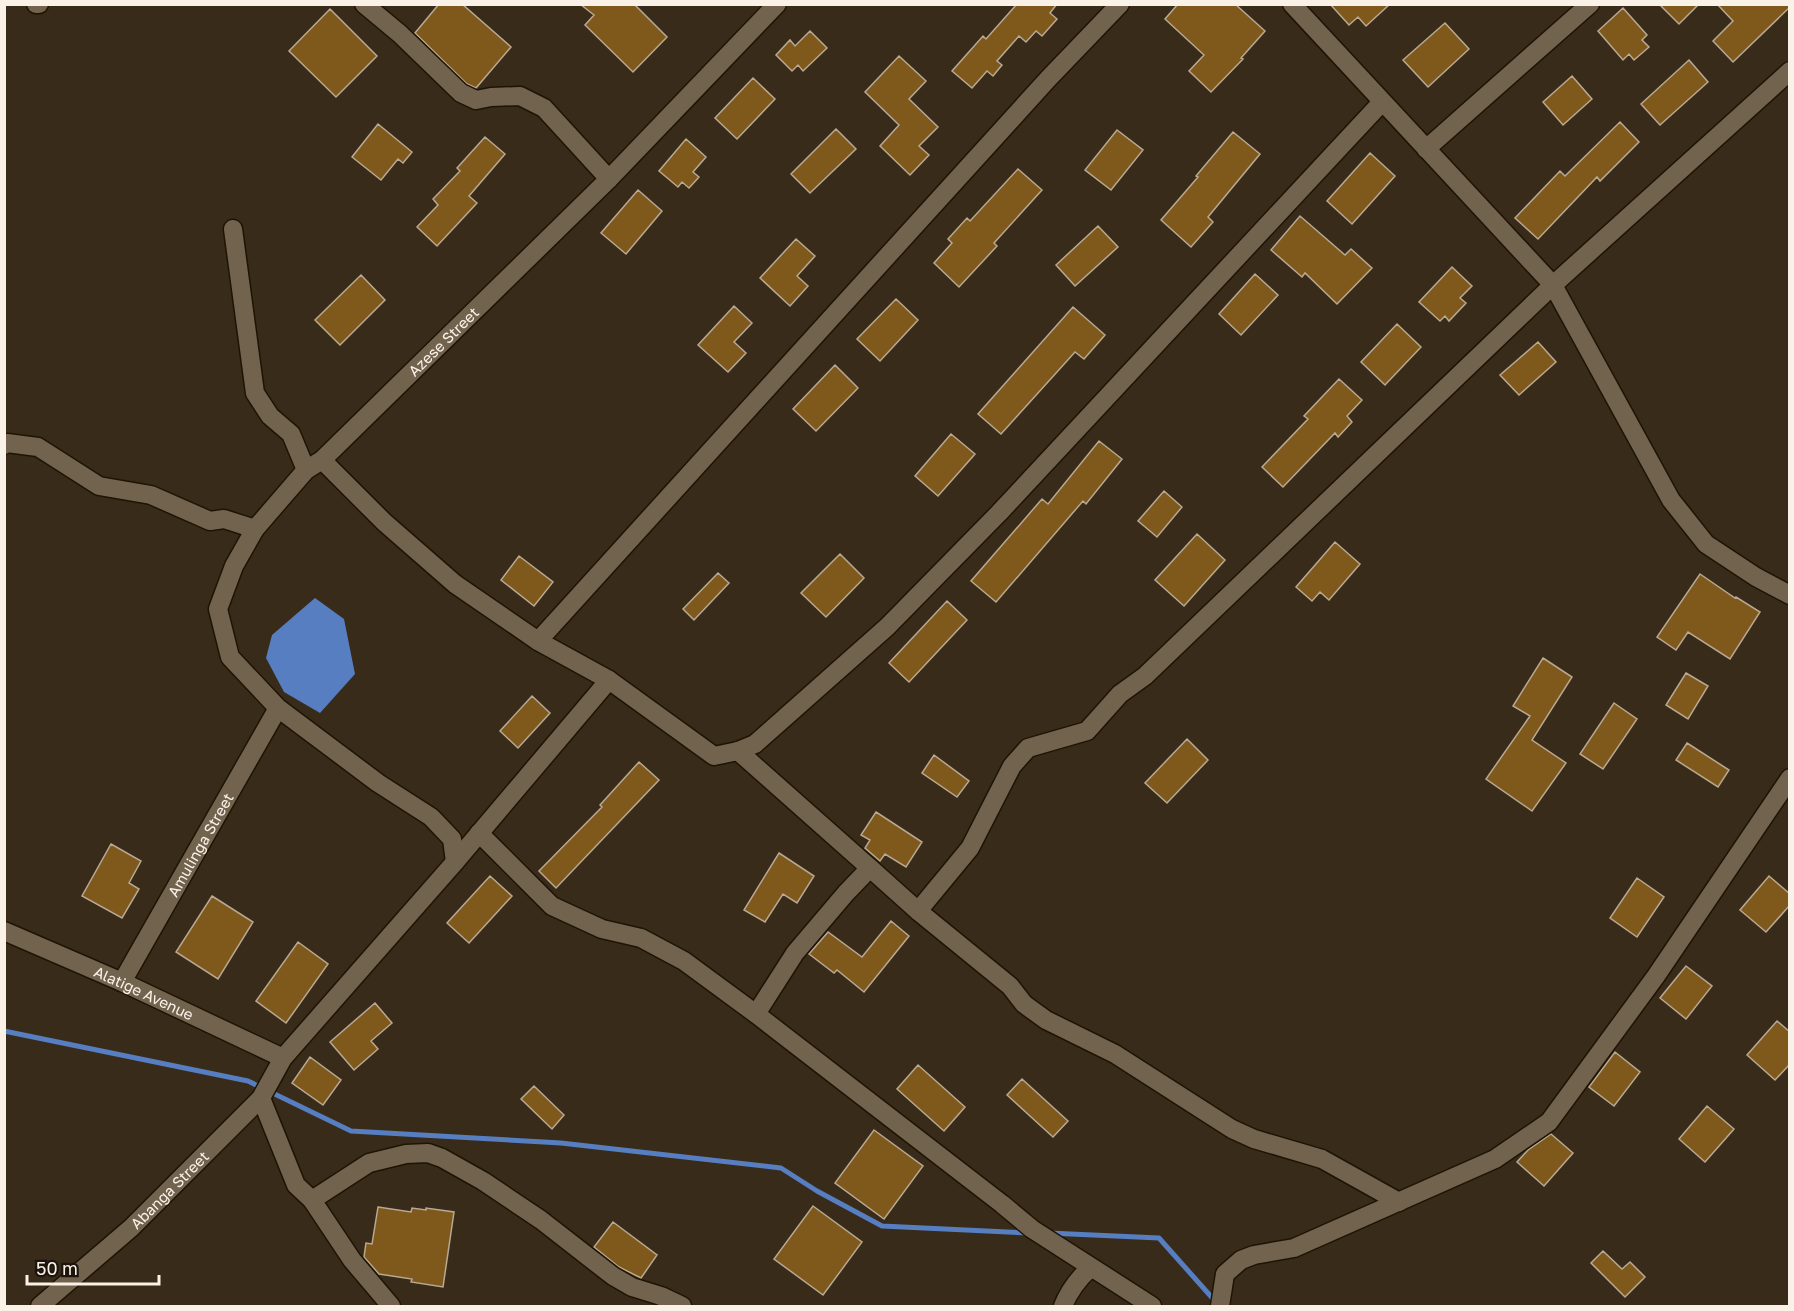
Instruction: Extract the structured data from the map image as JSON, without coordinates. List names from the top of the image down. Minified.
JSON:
{"streets":{"street":["Azese Street","Amulinga Street","Alatige Avenue","Abanga Street"]},"crossings":[["Azese Street","Amulinga Street"],["Azese Street","Abanga Street"],["Amulinga Street","Alatige Avenue"],["Alatige Avenue","Abanga Street"]],"scale_bar":"50 m"}
